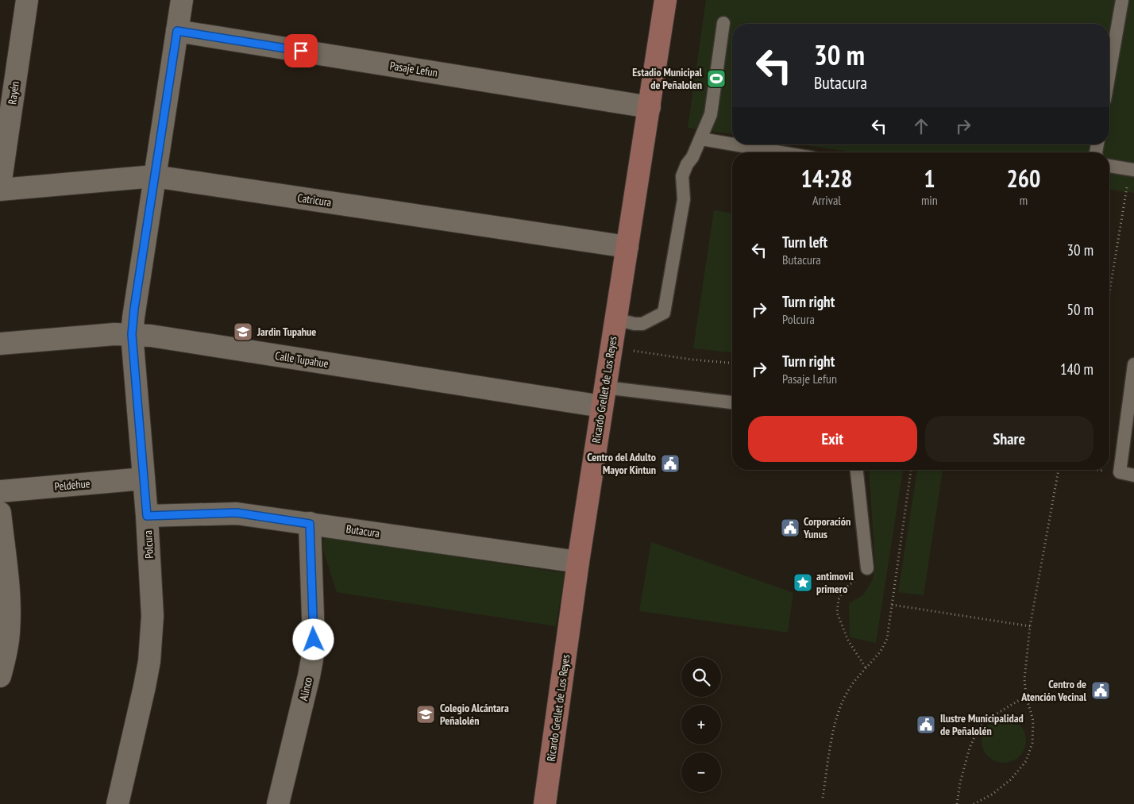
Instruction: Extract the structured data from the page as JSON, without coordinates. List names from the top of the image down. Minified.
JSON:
{"streets":{"street":["Pasaje Lefun","Rayén","Catricura","Calle Tupahue","Ricardo Grellet de Los Reyes","Peldehue","Butacura","Polcura","Alinco"]},"crossings":[["Pasaje Lefun","Ricardo Grellet de Los Reyes"],["Pasaje Lefun","Polcura"],["Catricura","Ricardo Grellet de Los Reyes"],["Catricura","Polcura"],["Calle Tupahue","Ricardo Grellet de Los Reyes"],["Calle Tupahue","Polcura"],["Ricardo Grellet de Los Reyes","Butacura"],["Peldehue","Polcura"],["Butacura","Polcura"],["Butacura","Alinco"]],"places":{"sports":["Estadio Municipal de Peñalolen"],"school or university":["Jardin Tupahue","Colegio Alcántara Peñalolén"],"public building":["Centro del Adulto Mayor Kintun","Corporación Yunus","Centro de Atención Vecinal","Ilustre Municipalidad de Peñalolén"],"place":["antimovil primero"]},"page":{"turn":["30 m","Butacura"],"eta":["14:28","Arrival","1","min","260","m"],"list":[{"name":"Turn left","note":"Butacura","value":"30 m"},{"name":"Turn right","note":"Polcura","value":"50 m"},{"name":"Turn right","note":"Pasaje Lefun","value":"140 m"}],"buttons":["Exit","Share"],"map_buttons":["+","−"]}}
